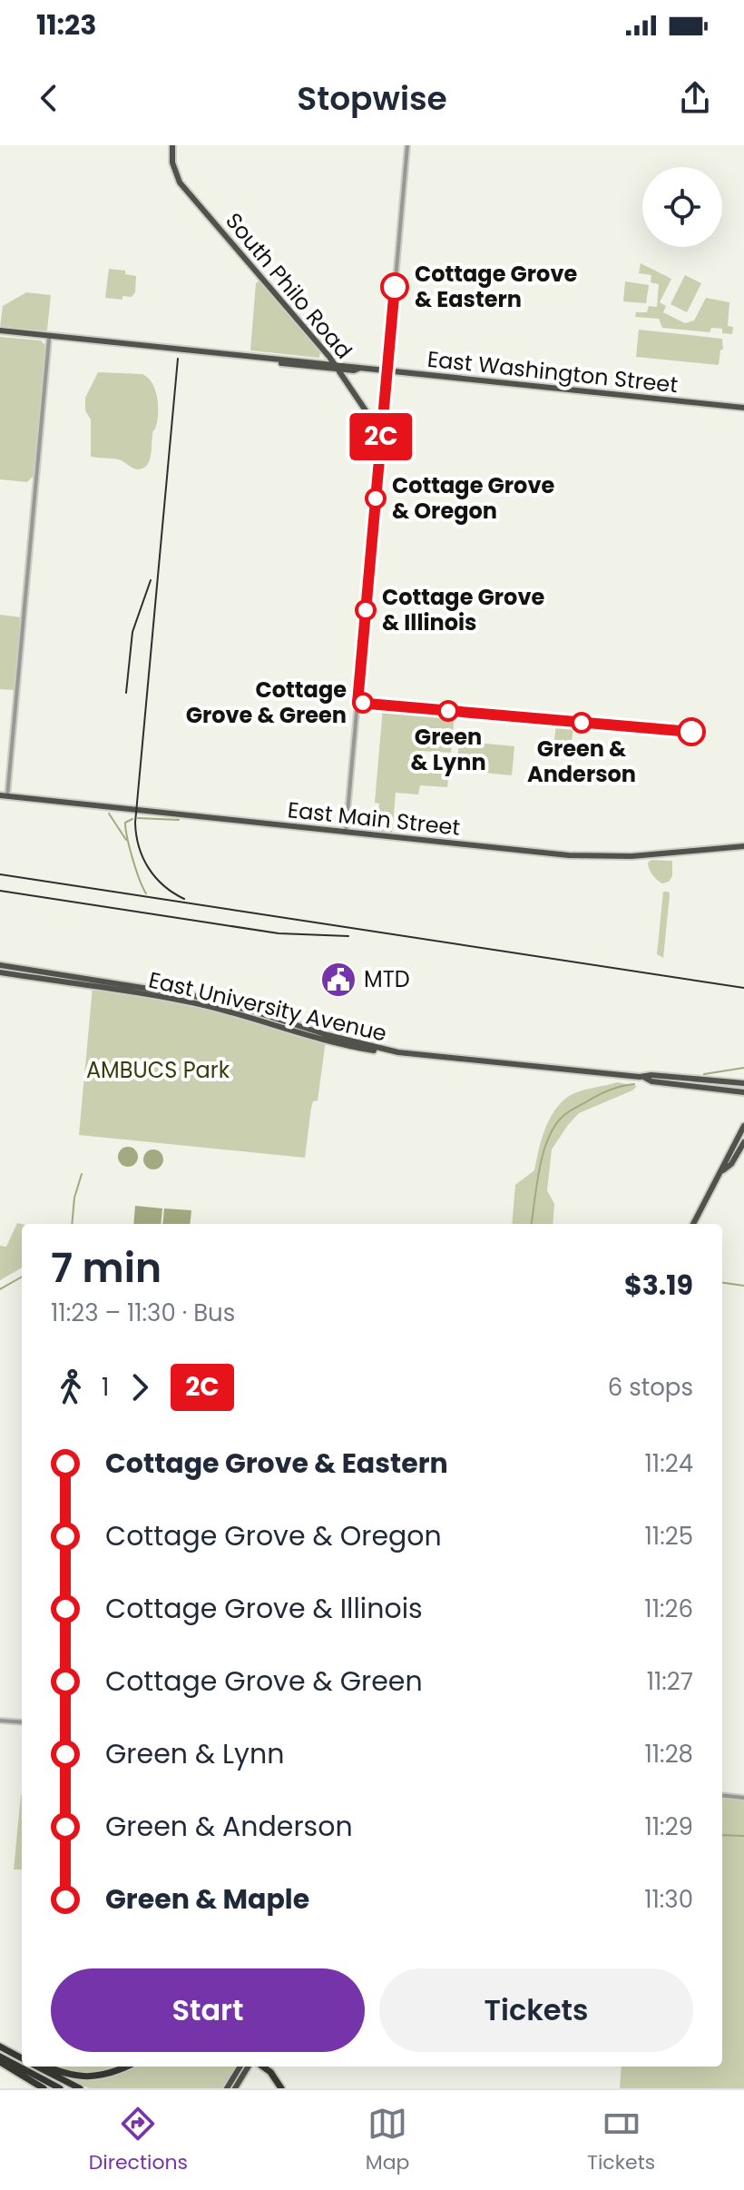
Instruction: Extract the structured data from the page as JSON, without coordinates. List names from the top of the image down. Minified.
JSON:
{"streets":{"main road":["South Philo Road","East Washington Street","East Main Street","East University Avenue"]},"crossings":[["South Philo Road","East Washington Street"]],"parks":["AMBUCS Park"],"places":{"other":["Cottage Grove & Eastern","Cottage Grove & Oregon","Cottage Grove & Illinois","Cottage Grove & Green","Green & Lynn","Green & Anderson"],"public building":["MTD"]},"lines":["bus line 2C"],"page":{"status":"11:23","header":"Stopwise","on_map":"2C","heading":["7 min","11:23 – 11:30 · Bus","$3.19"],"legs":["1","2C","6 stops"],"list":[{"name":"Cottage Grove & Eastern","value":"11:24"},{"name":"Cottage Grove & Oregon","value":"11:25"},{"name":"Cottage Grove & Illinois","value":"11:26"},{"name":"Cottage Grove & Green","value":"11:27"},{"name":"Green & Lynn","value":"11:28"},{"name":"Green & Anderson","value":"11:29"},{"name":"Green & Maple","value":"11:30"}],"buttons":["Start","Tickets"],"tabs":["Directions","Map","Tickets"]}}
